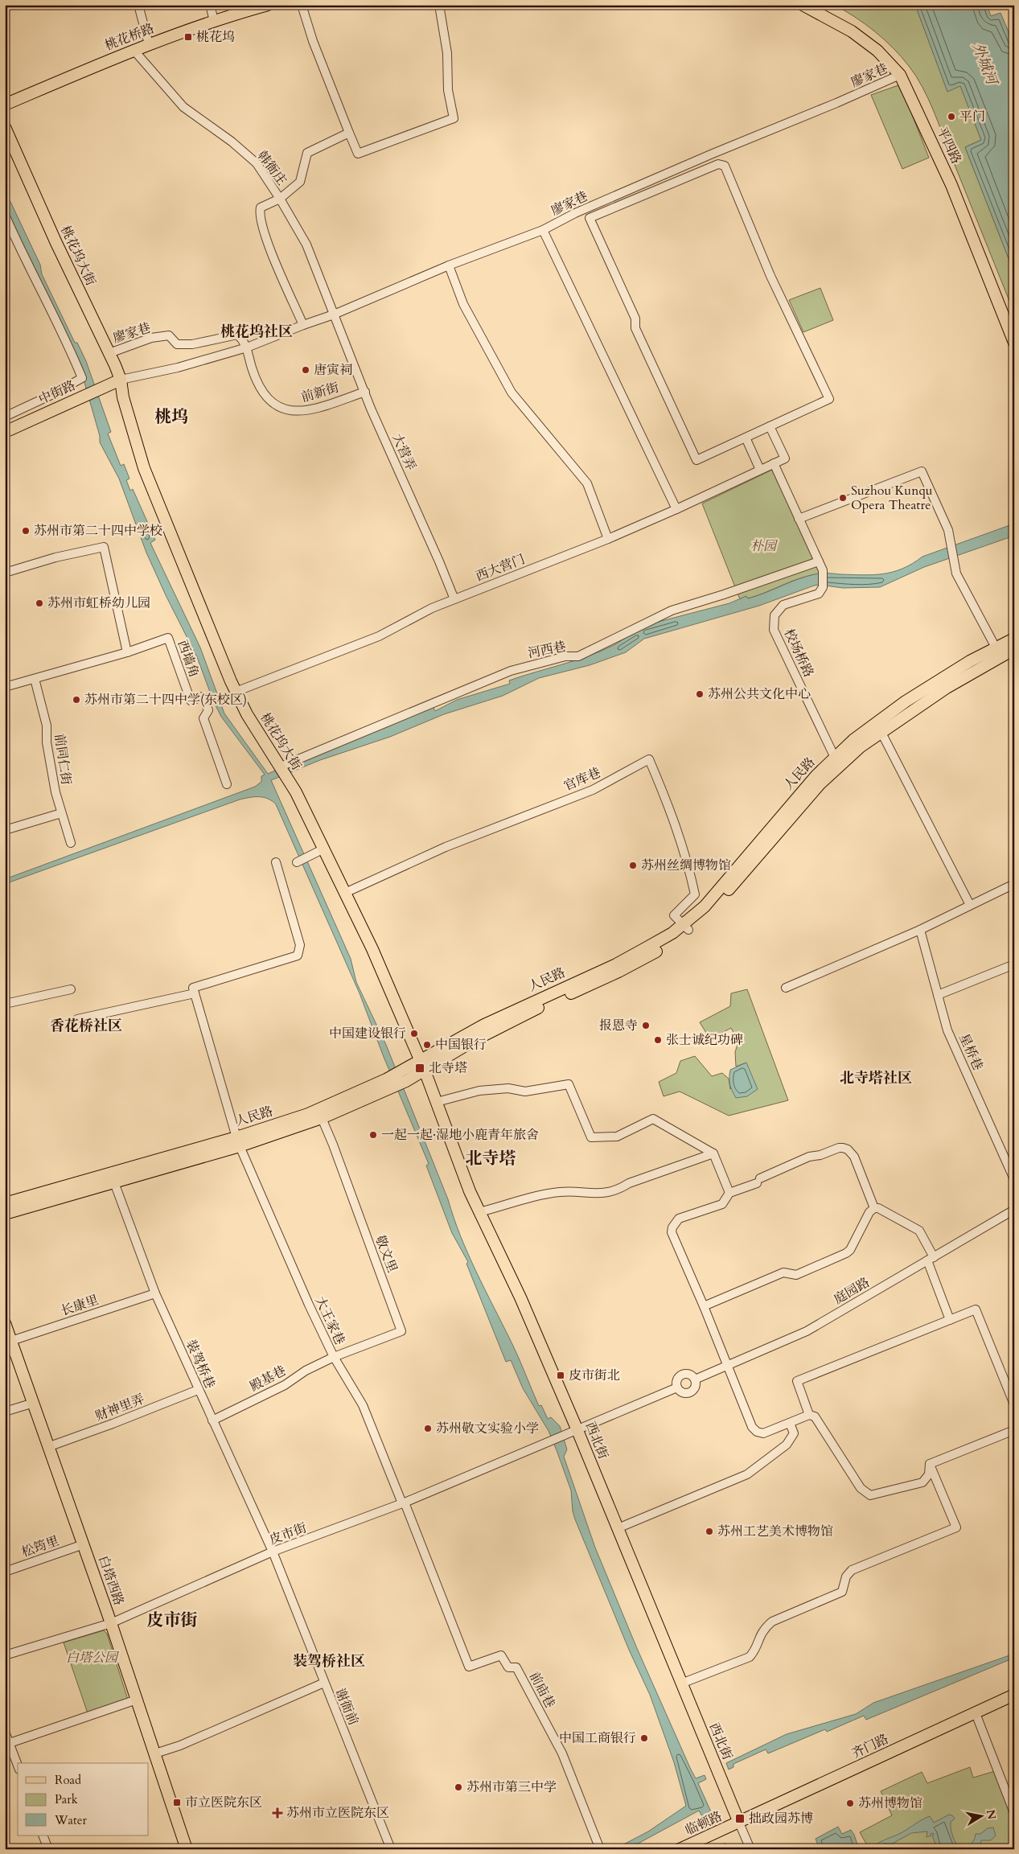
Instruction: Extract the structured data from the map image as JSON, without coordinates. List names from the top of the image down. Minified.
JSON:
{"streets":{"main road":["桃花桥路","平四路","桃花坞大街","中街路","人民路","西北街","白塔西路","齐门路","临顿路"],"street":["廖家巷","韩衙庄","前新街","大营弄","西大营门","河西巷","校场桥路","西墙角","前同仁街","官库巷","星桥巷","敬文里","庭园路","长康里","大王家巷","装驾桥巷","殿基巷","财神里弄","皮市街","松筠里","前庙巷","谢衙前"]},"crossings":[["桃花桥路","韩衙庄"],["廖家巷","平四路"],["廖家巷","韩衙庄"],["廖家巷","桃花坞大街"],["廖家巷","中街路"],["廖家巷","前新街"],["廖家巷","大营弄"],["韩衙庄","大营弄"],["桃花坞大街","中街路"],["桃花坞大街","西大营门"],["桃花坞大街","河西巷"],["桃花坞大街","人民路"],["桃花坞大街","官库巷"],["桃花坞大街","西北街"],["前新街","大营弄"],["大营弄","西大营门"],["西大营门","校场桥路"],["河西巷","校场桥路"],["校场桥路","人民路"],["西墙角","前同仁街"],["人民路","官库巷"],["人民路","敬文里"],["人民路","大王家巷"],["人民路","装驾桥巷"],["人民路","西北街"],["敬文里","大王家巷"],["敬文里","殿基巷"],["长康里","装驾桥巷"],["长康里","白塔西路"],["大王家巷","殿基巷"],["大王家巷","皮市街"],["大王家巷","前庙巷"],["装驾桥巷","殿基巷"],["装驾桥巷","财神里弄"],["装驾桥巷","皮市街"],["装驾桥巷","谢衙前"],["财神里弄","白塔西路"],["西北街","皮市街"],["西北街","齐门路"],["西北街","临顿路"],["皮市街","白塔西路"],["皮市街","前庙巷"],["皮市街","谢衙前"],["松筠里","白塔西路"],["齐门路","临顿路"]],"districts":["桃花坞社区","桃坞","香花桥社区","北寺塔社区","北寺塔","皮市街","装驾桥社区"],"water":["外城河"],"parks":["朴园","白塔公园"],"places":{"transit":["桃花坞","北寺塔","皮市街北","市立医院东区","拙政园苏博"],"other":["平门","唐寅祠","Suzhou Kunqu Opera Theatre","苏州市第二十四中学校","苏州市虹桥幼儿园","苏州公共文化中心","苏州市第二十四中学(东校区)","苏州丝绸博物馆","报恩寺","中国建设银行","张士诚纪功碑","中国银行","一起一起·湿地小鹿青年旅舍","苏州敬文实验小学","苏州工艺美术博物馆","中国工商银行","苏州市第三中学","苏州博物馆"],"health":["苏州市立医院东区"]},"legend":["Road","Park","Water"],"north":"right"}
